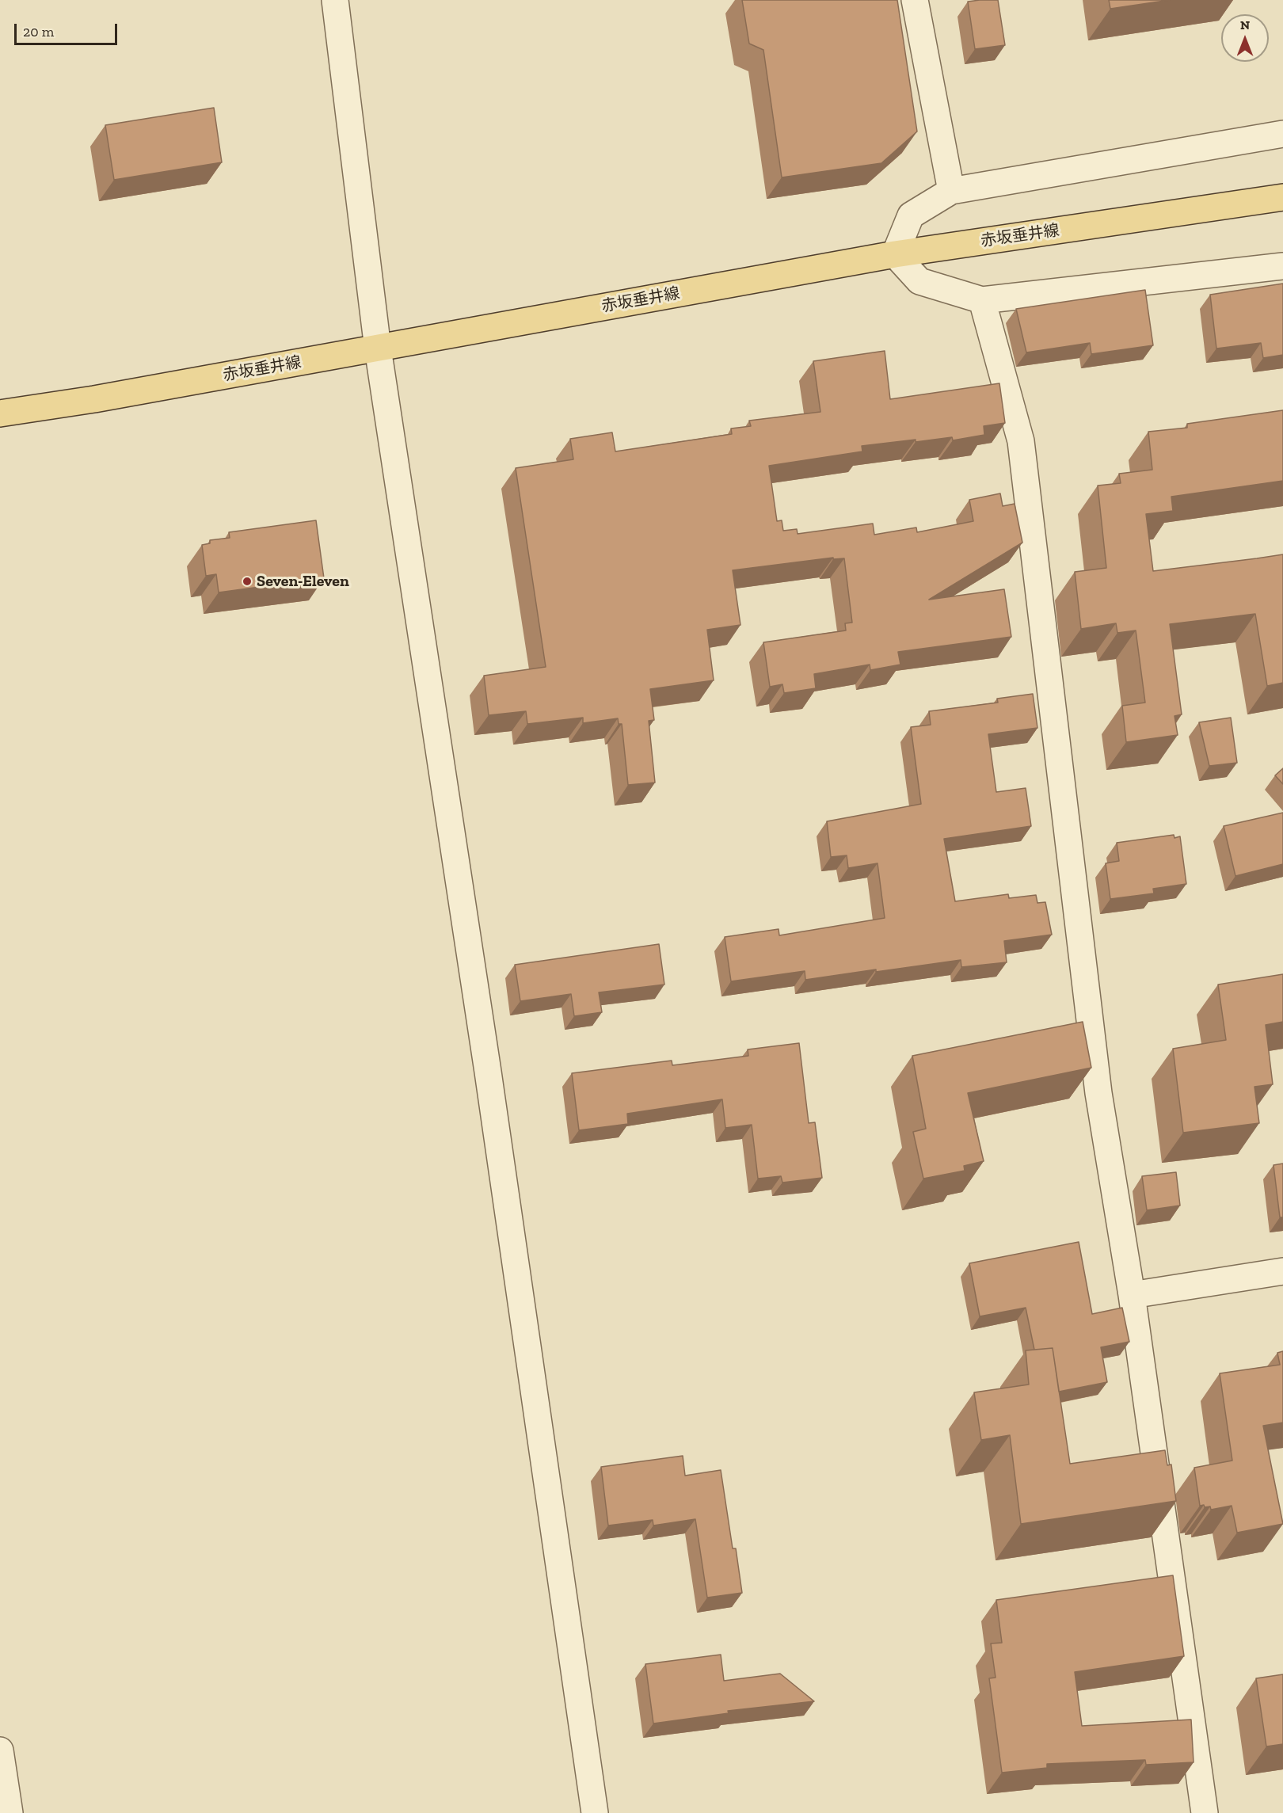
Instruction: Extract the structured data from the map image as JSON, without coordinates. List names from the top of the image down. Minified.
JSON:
{"streets":{"main road":["赤坂垂井線"]},"places":["Seven-Eleven"],"scale_bar":"20 m","north":"top"}
